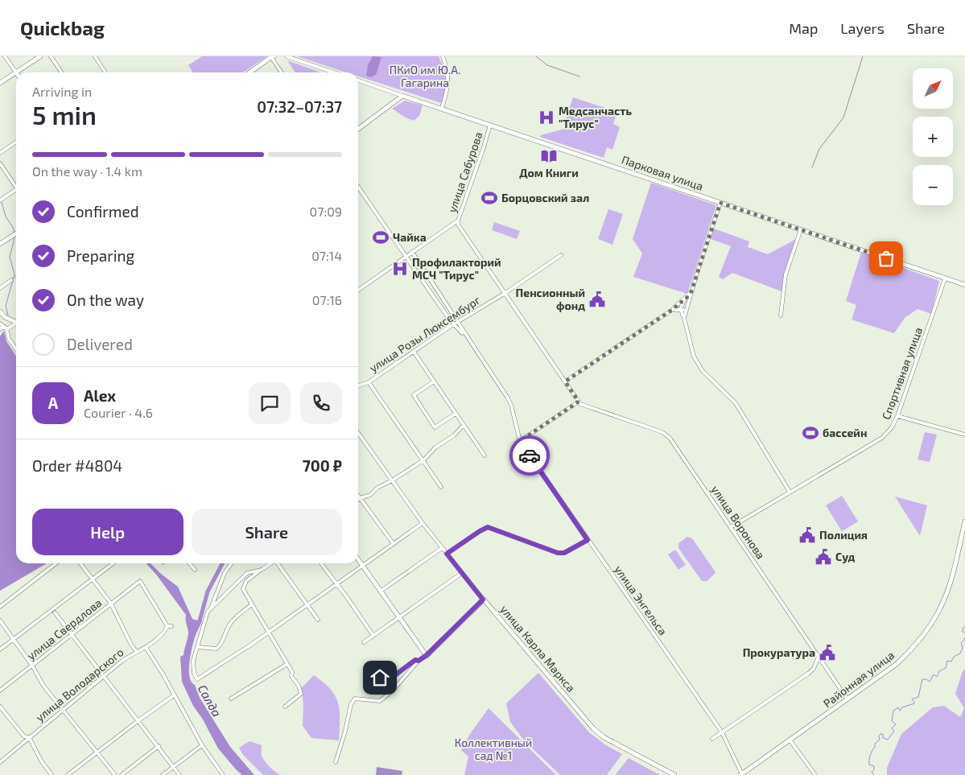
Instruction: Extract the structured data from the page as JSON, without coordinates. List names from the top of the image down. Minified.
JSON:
{"streets":{"main road":["Парковая улица","улица Карла Маркса","Районная улица"],"street":["улица Сабурова","улица Розы Люксембург","Спортивная улица","улица Воронова","улица Энгельса","улица Свердлова","улица Володарского"]},"crossings":[["улица Сабурова","Парковая улица"],["улица Сабурова","улица Энгельса"],["Парковая улица","Спортивная улица"],["улица Розы Люксембург","улица Энгельса"],["Спортивная улица","улица Воронова"],["улица Воронова","Районная улица"],["улица Энгельса","Районная улица"],["улица Свердлова","улица Володарского"]],"water":["Салда"],"parks":["ПКиО им Ю.А. Гагарина","Коллективный сад №1"],"places":{"hospital":["Медсанчасть \"Тирус\"","Профилакторий МСЧ \"Тирус\""],"library":["Дом Книги"],"sports":["Борцовский зал","Чайка","бассейн"],"public building":["Пенсионный фонд","Полиция","Суд","Прокуратура"]},"north":"top right","page":{"header":"Quickbag","nav":["Map","Layers","Share"],"map_buttons":["+","−"],"heading":["5 min","Arriving in","07:32–07:37"],"panel":["Alex","Courier · 4.6","Order #4804","700 ₽"],"bar":"On the way · 1.4 km","list":[["Confirmed","07:09"],["Preparing","07:14"],["On the way","07:16"],"Delivered"],"round":"A","buttons":["Help","Share"]}}
